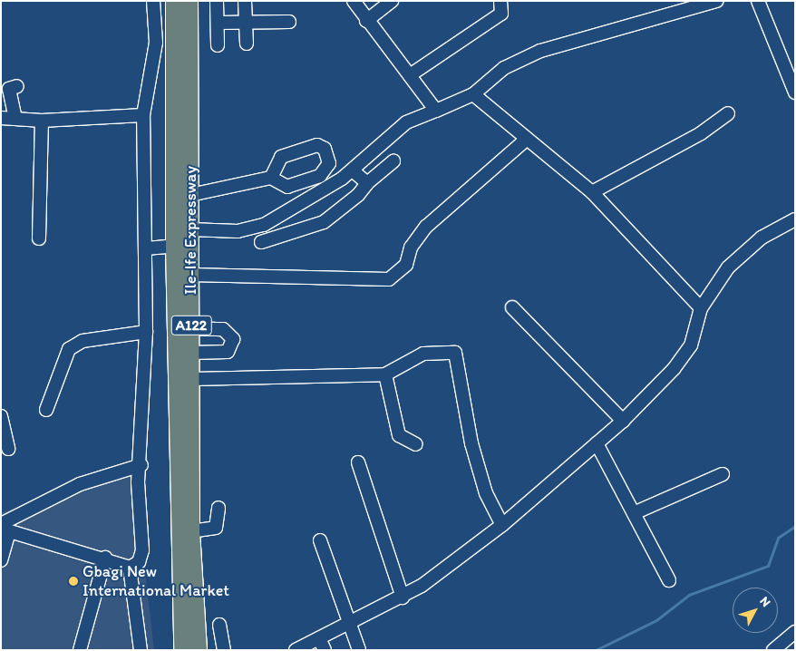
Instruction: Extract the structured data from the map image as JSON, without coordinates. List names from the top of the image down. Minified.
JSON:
{"streets":{"highway":["Ile-Ife Expressway","A122"]},"places":["Gbagi New International Market"],"north":"top right"}
